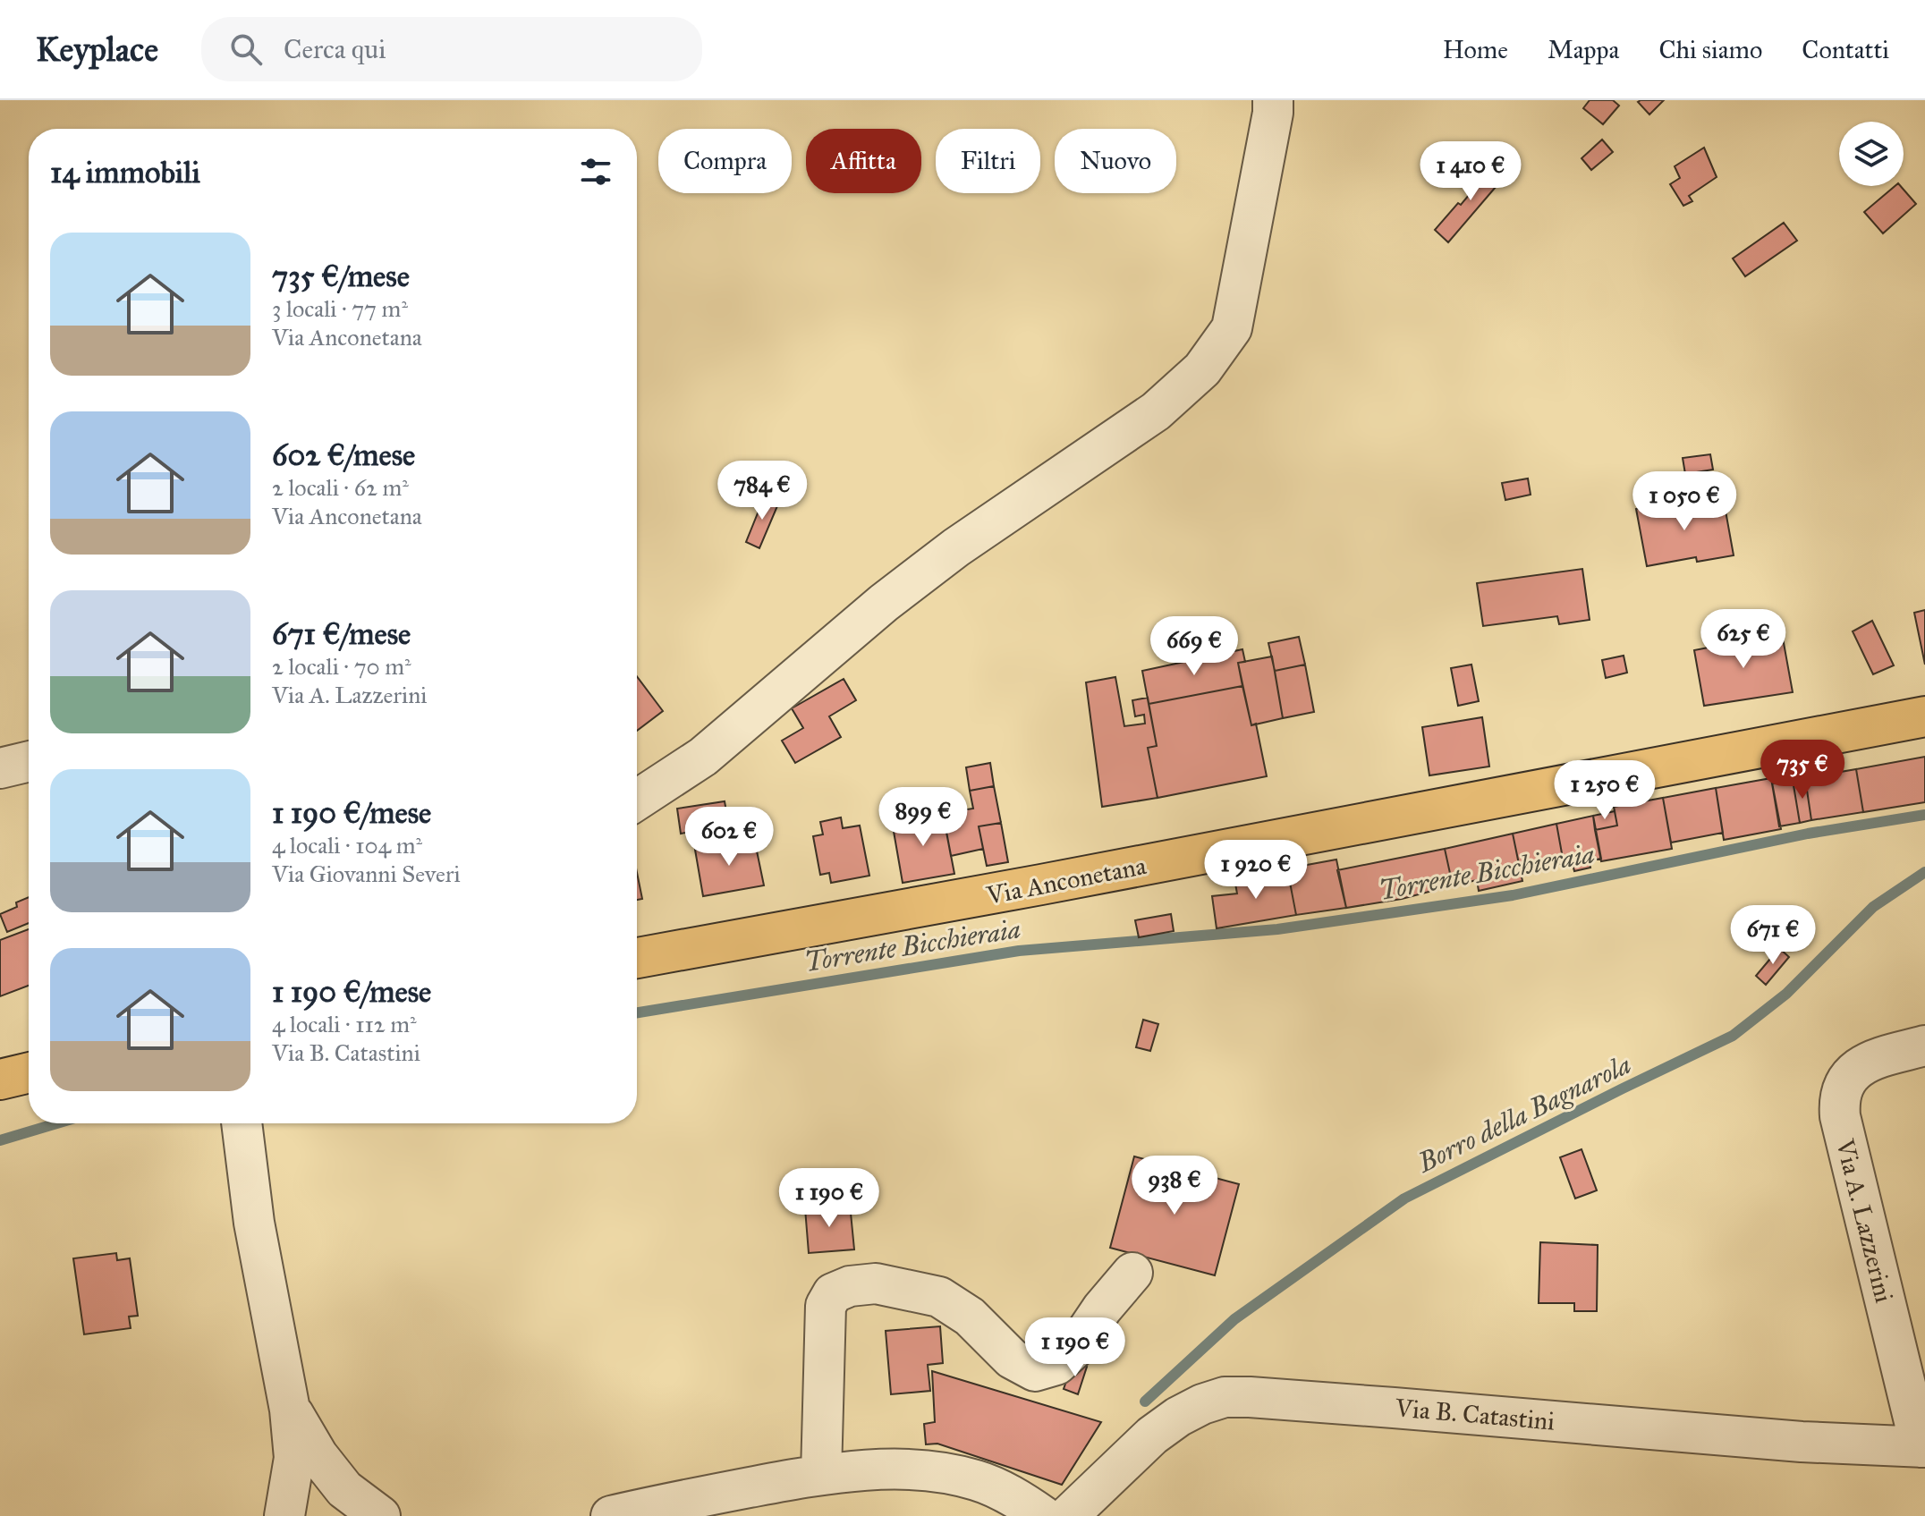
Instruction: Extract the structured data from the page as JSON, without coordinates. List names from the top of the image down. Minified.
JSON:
{"streets":{"main road":["Via Anconetana"],"street":["Via A. Lazzerini","Via B. Catastini"]},"crossings":[["Via A. Lazzerini","Via B. Catastini"]],"water":["Torrente Bicchieraia","Borro della Bagnarola"],"page":{"header":"Keyplace","search":"Cerca qui","nav":["Home","Mappa","Chi siamo","Contatti"],"chip":["Compra","Affitta","Filtri","Nuovo"],"heading":"14 immobili","price":["1 410 €","784 €","1 050 €","625 €","669 €","735 €","1 250 €","899 €","602 €","1 920 €","671 €","938 €","1 190 €","1 190 €"],"list":[{"name":"735 €/mese","note":"3 locali · 77 m² · Via Anconetana"},{"name":"602 €/mese","note":"2 locali · 62 m² · Via Anconetana"},{"name":"671 €/mese","note":"2 locali · 70 m² · Via A. Lazzerini"},{"name":"1 190 €/mese","note":"4 locali · 104 m² · Via Giovanni Severi"},{"name":"1 190 €/mese","note":"4 locali · 112 m² · Via B. Catastini"}]}}
